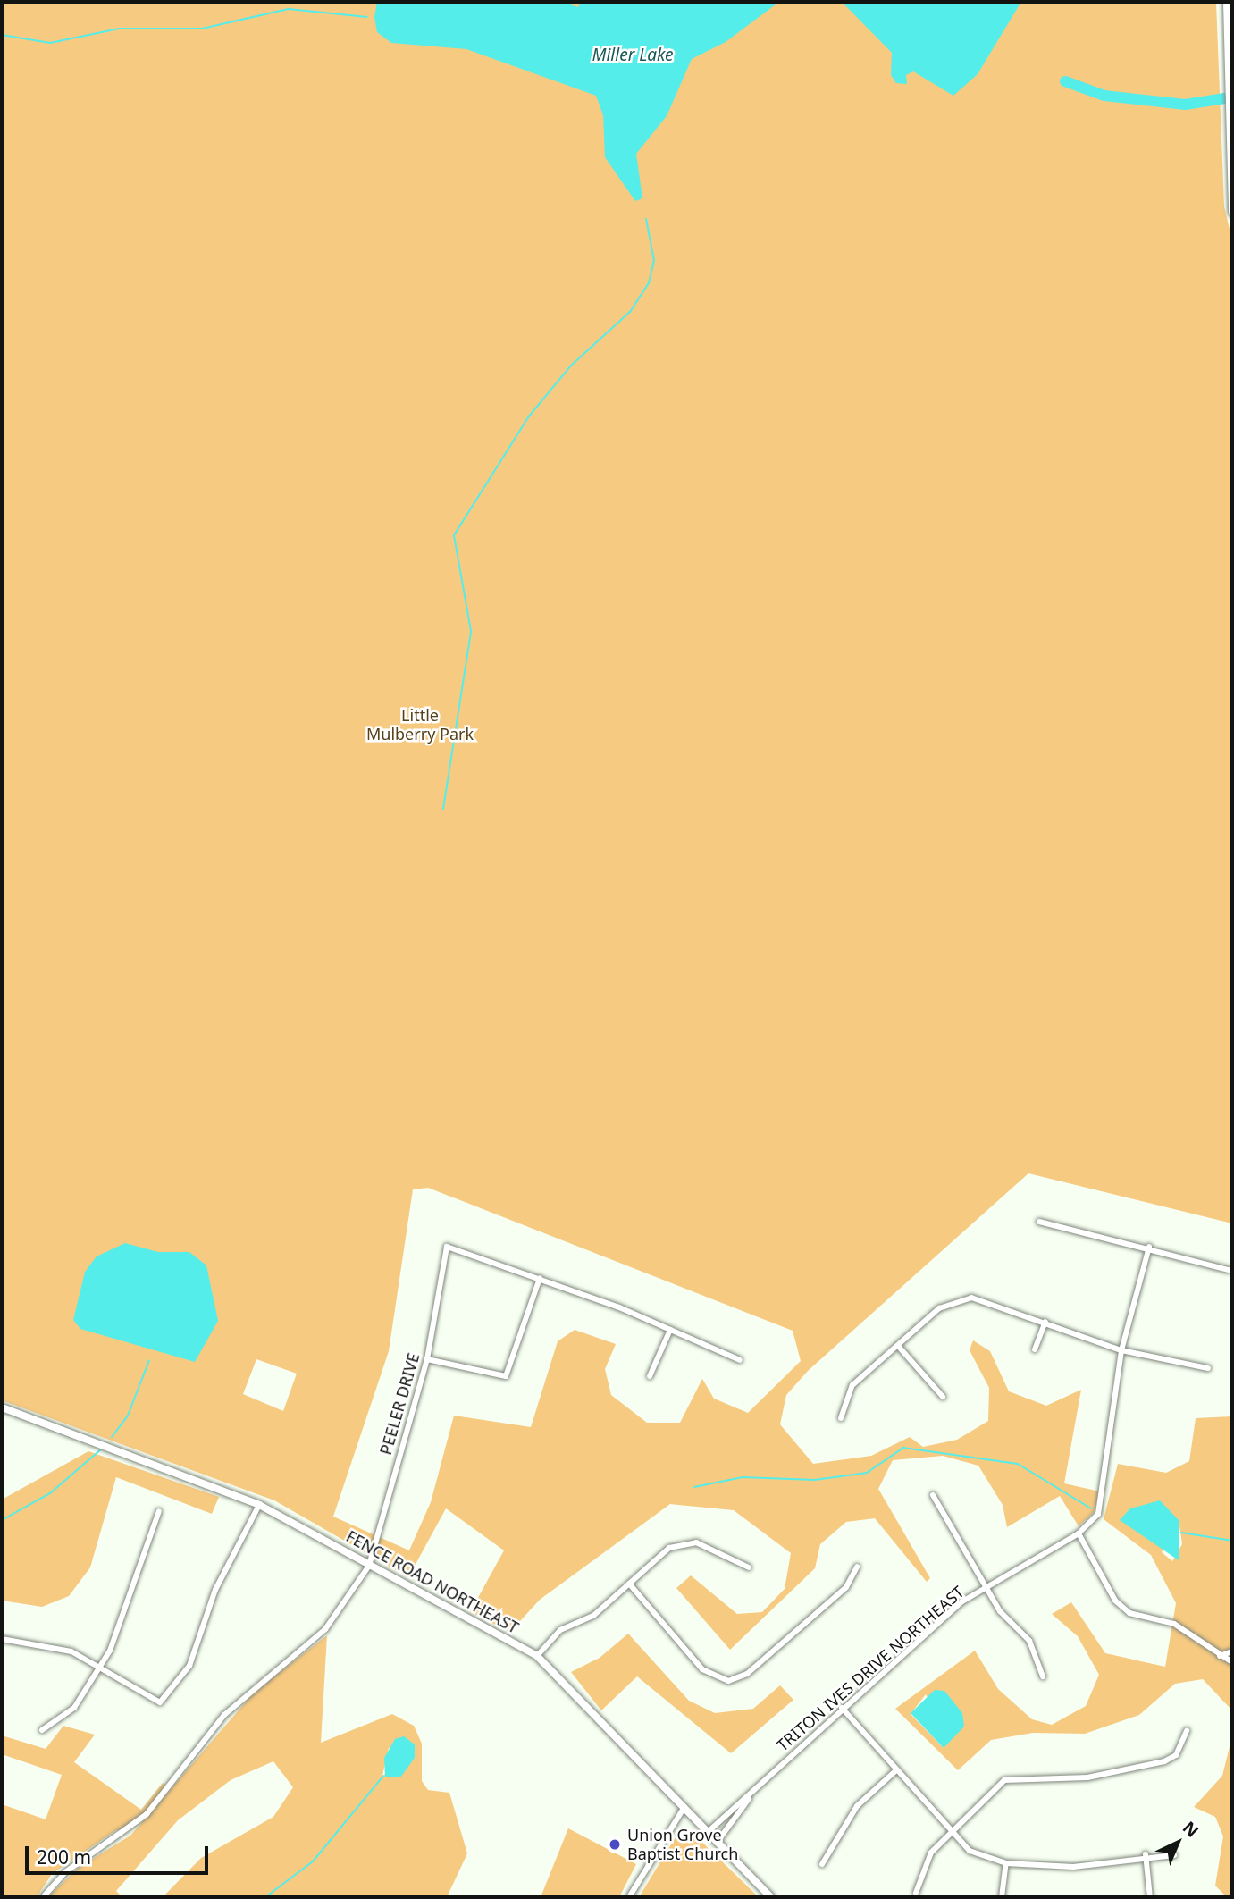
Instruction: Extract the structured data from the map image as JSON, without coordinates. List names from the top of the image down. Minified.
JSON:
{"streets":{"street":["PEELER DRIVE","FENCE ROAD NORTHEAST","TRITON IVES DRIVE NORTHEAST"]},"crossings":[["PEELER DRIVE","FENCE ROAD NORTHEAST"],["FENCE ROAD NORTHEAST","TRITON IVES DRIVE NORTHEAST"]],"water":["Miller Lake"],"parks":["Little Mulberry Park"],"places":["Union Grove Baptist Church"],"scale_bar":"200 m","north":"top right"}
